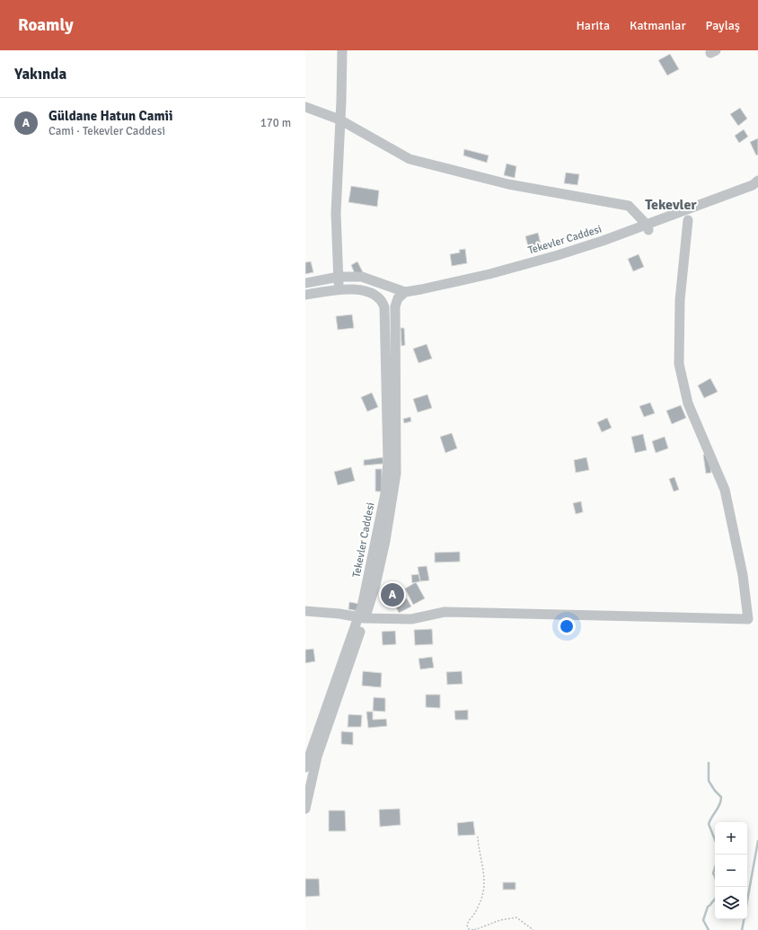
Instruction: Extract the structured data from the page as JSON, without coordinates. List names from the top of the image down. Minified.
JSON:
{"streets":{"street":["Tekevler Caddesi"]},"districts":["Tekevler"],"page":{"header":"Roamly","nav":["Harita","Katmanlar","Paylaş"],"heading":"Yakında","list":[{"mark":"A","name":"Güldane Hatun Camii","note":"Cami · Tekevler Caddesi","value":"170 m"}],"pins":"A","map_buttons":["+","−"]}}
